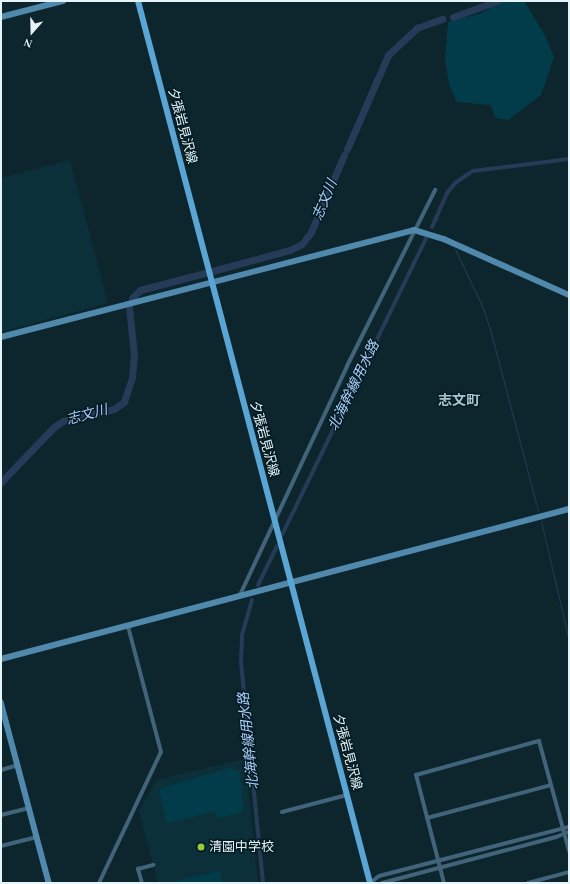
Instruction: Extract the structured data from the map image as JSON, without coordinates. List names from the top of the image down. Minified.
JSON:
{"streets":{"main road":["夕張岩見沢線"]},"districts":["志文町"],"water":["志文川","北海幹線用水路"],"places":["清園中学校"],"north":"bottom"}
